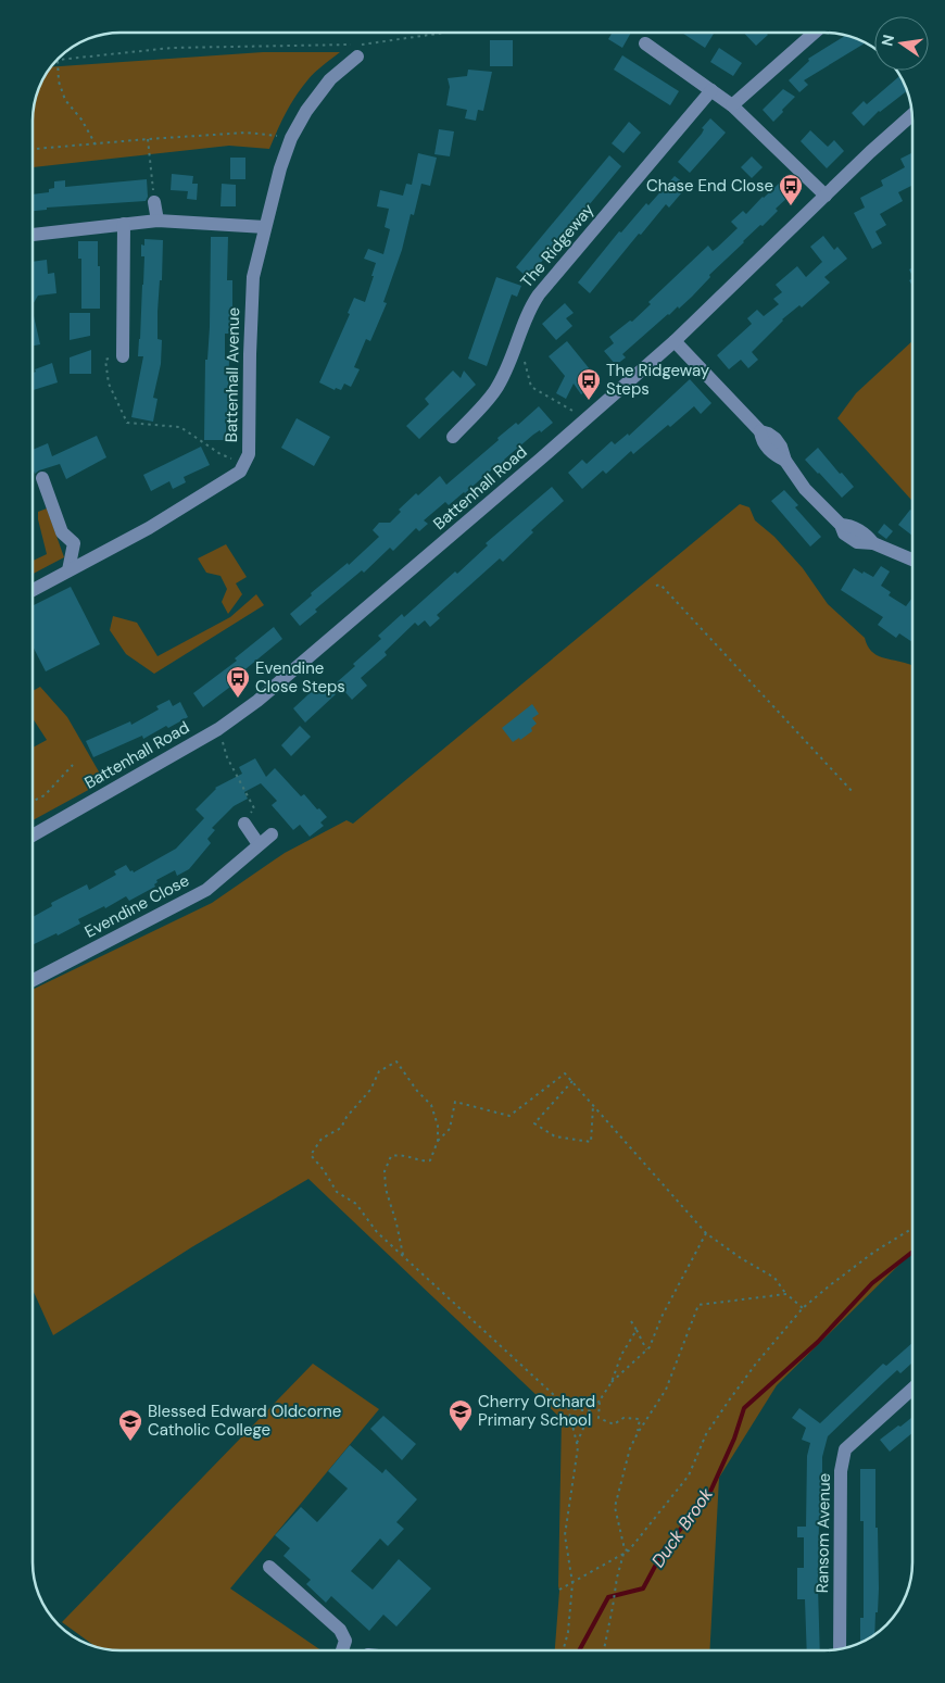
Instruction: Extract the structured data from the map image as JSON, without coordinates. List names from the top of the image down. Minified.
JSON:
{"streets":{"street":["The Ridgeway","Battenhall Avenue","Battenhall Road","Evendine Close","Ransom Avenue"]},"water":["Duck Brook"],"places":{"bus stop":["Chase End Close","The Ridgeway Steps","Evendine Close Steps"],"school or university":["Cherry Orchard Primary School","Blessed Edward Oldcorne Catholic College"]},"north":"left"}
